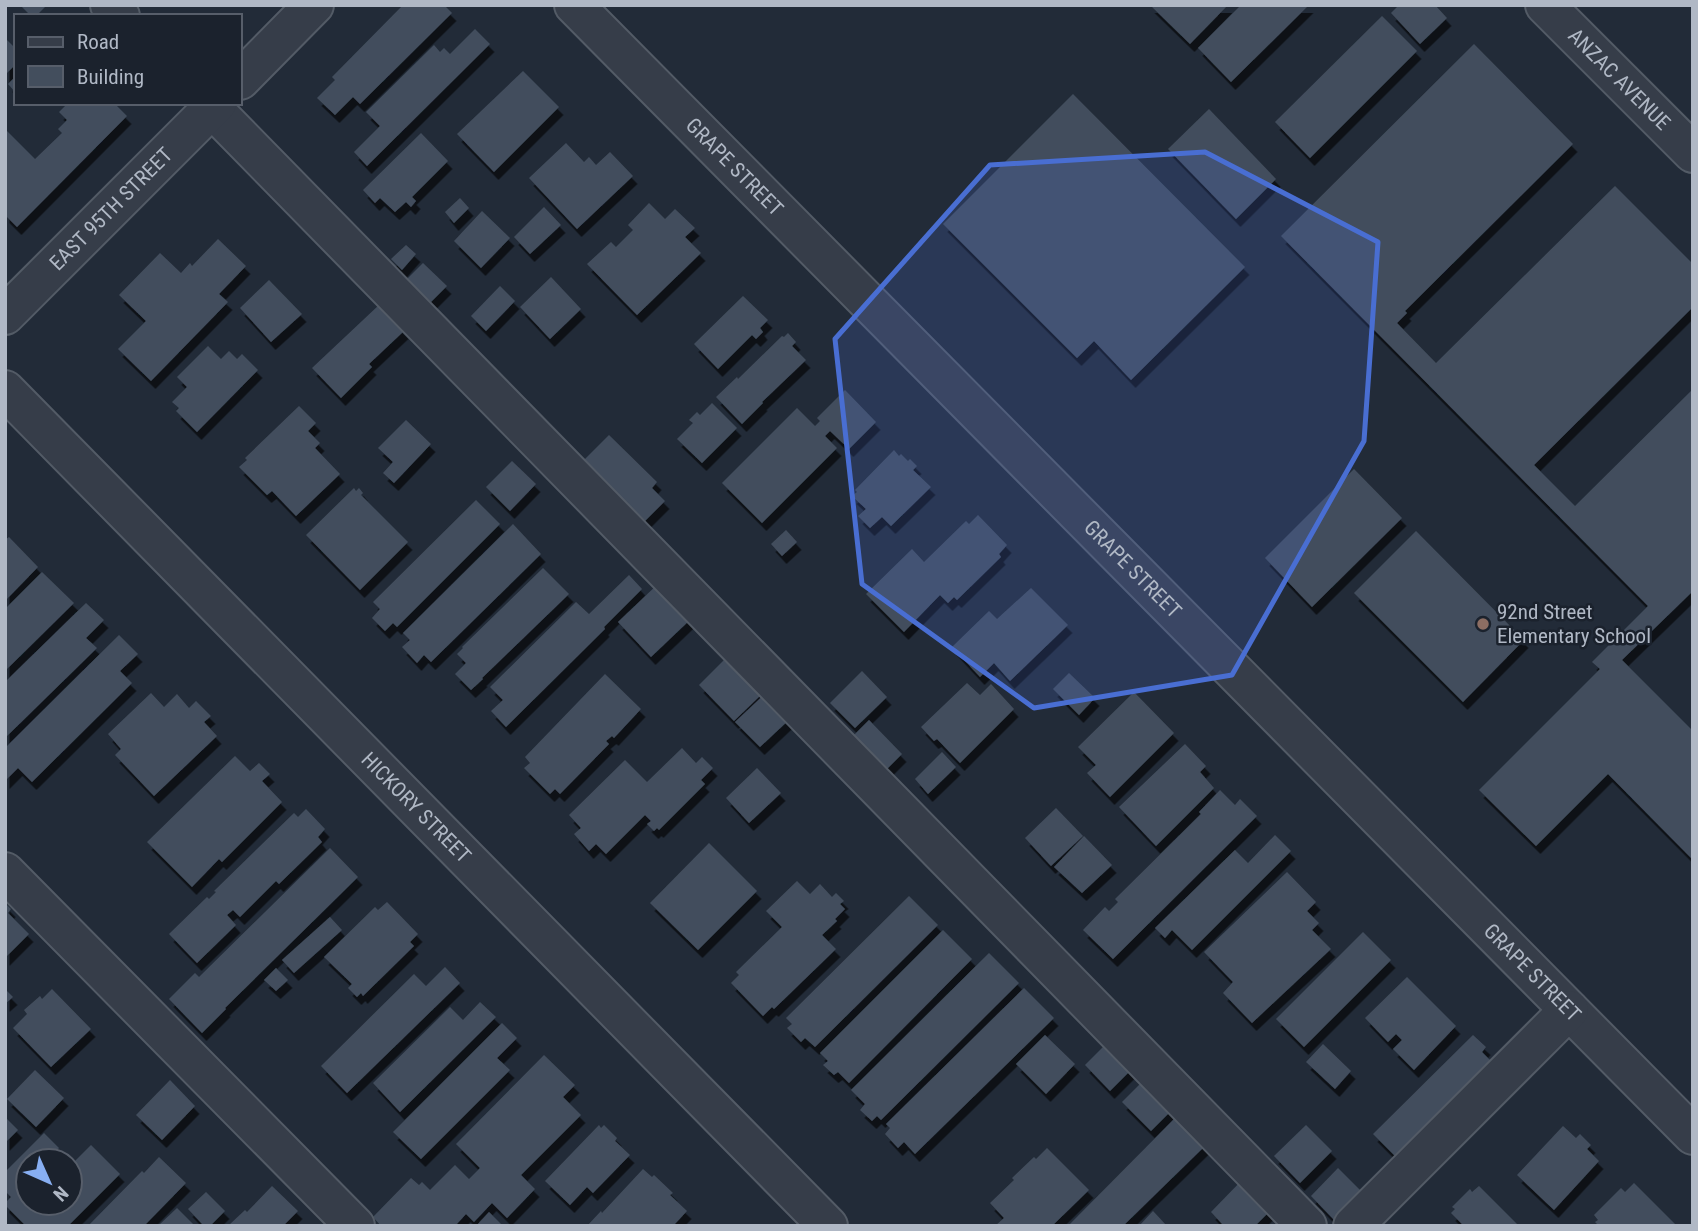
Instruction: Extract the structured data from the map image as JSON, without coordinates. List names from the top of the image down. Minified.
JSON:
{"streets":{"street":["ANZAC AVENUE","GRAPE STREET","EAST 95TH STREET","HICKORY STREET"]},"places":["92nd Street Elementary School"],"legend":["Road","Building"],"north":"bottom right"}
